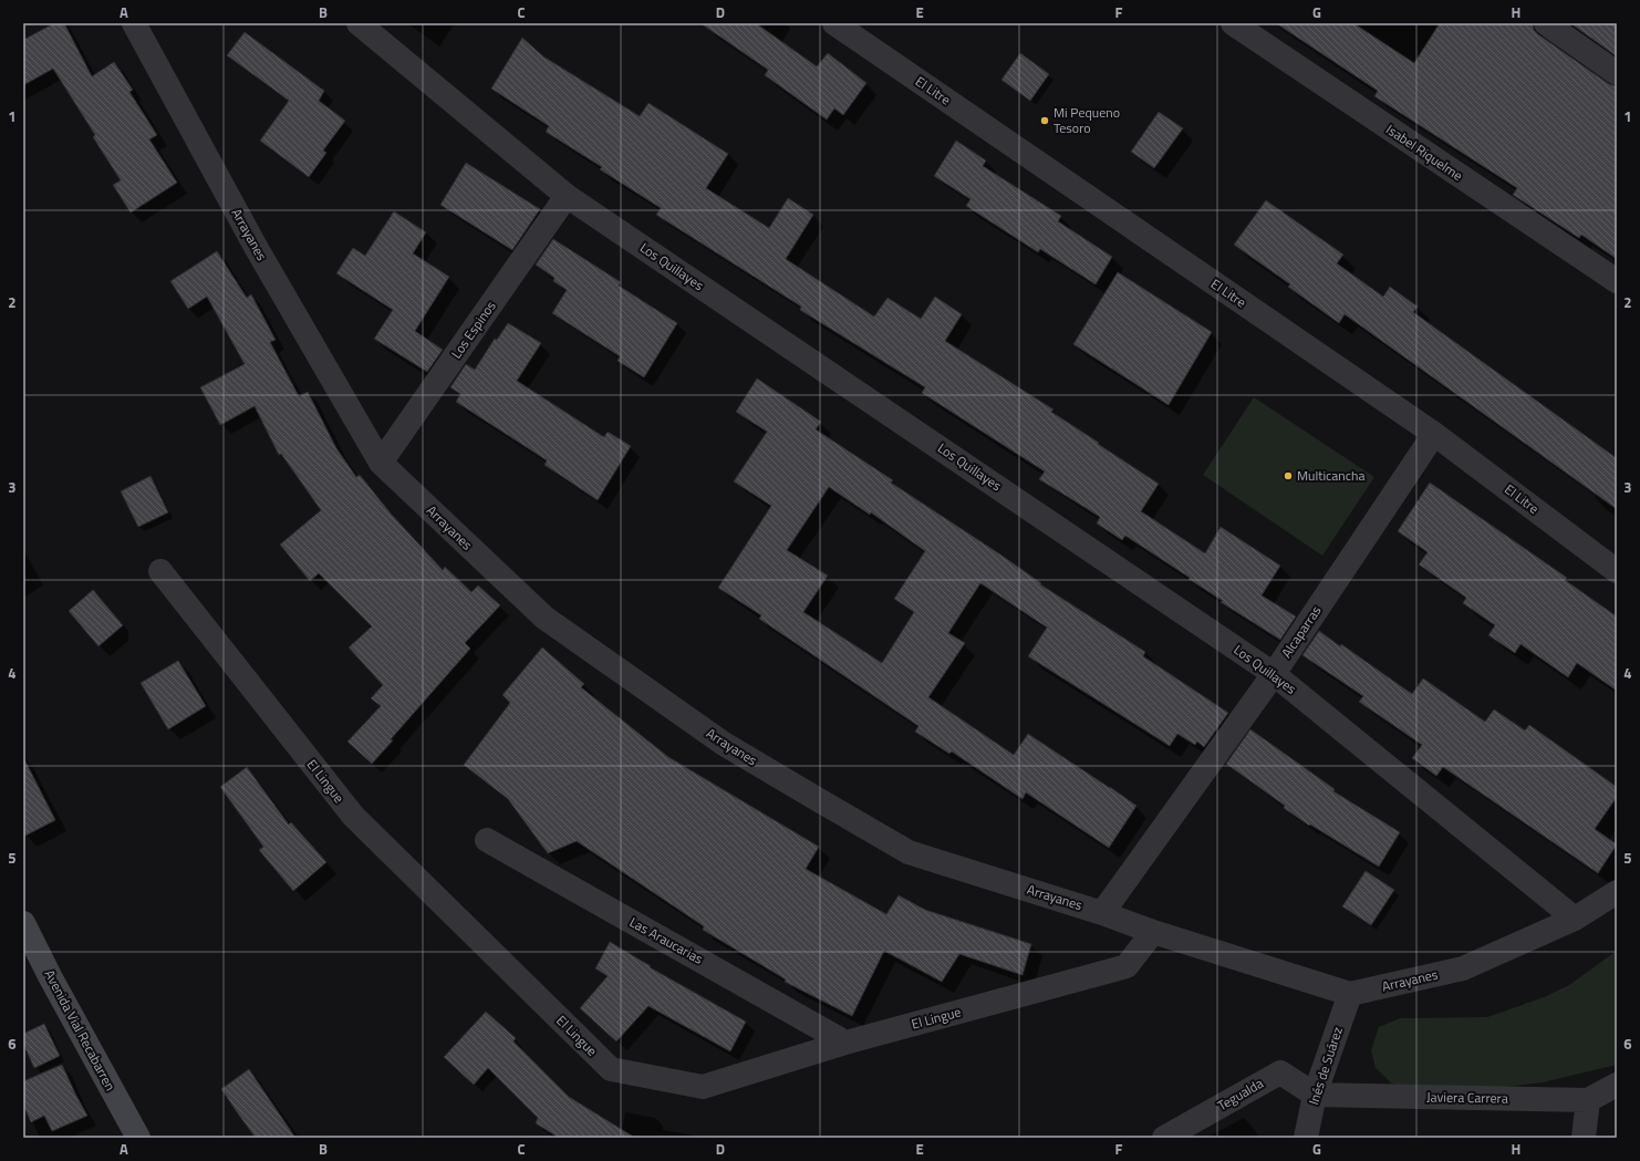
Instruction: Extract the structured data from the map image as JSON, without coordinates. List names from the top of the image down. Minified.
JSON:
{"streets":{"main road":["Avenida Vial Recabarren"],"street":["El Litre","Isabel Riquelme","Arrayanes","Los Quillayes","Los Espinos","Alcaparras","El Lingue","Las Araucarias","Inés de Suárez","Tegualda","Javiera Carrera"]},"crossings":[["El Litre","Alcaparras"],["Arrayanes","Los Quillayes"],["Arrayanes","Los Espinos"],["Arrayanes","Alcaparras"],["Arrayanes","El Lingue"],["Arrayanes","Inés de Suárez"],["Los Quillayes","Los Espinos"],["Los Quillayes","Alcaparras"],["El Lingue","Las Araucarias"],["Inés de Suárez","Tegualda"],["Inés de Suárez","Javiera Carrera"],["Tegualda","Javiera Carrera"]],"places":["Mi Pequeno Tesoro","Multicancha"],"grid":{"columns":["A","B","C","D","E","F","G","H"],"rows":["1","2","3","4","5","6"]}}
